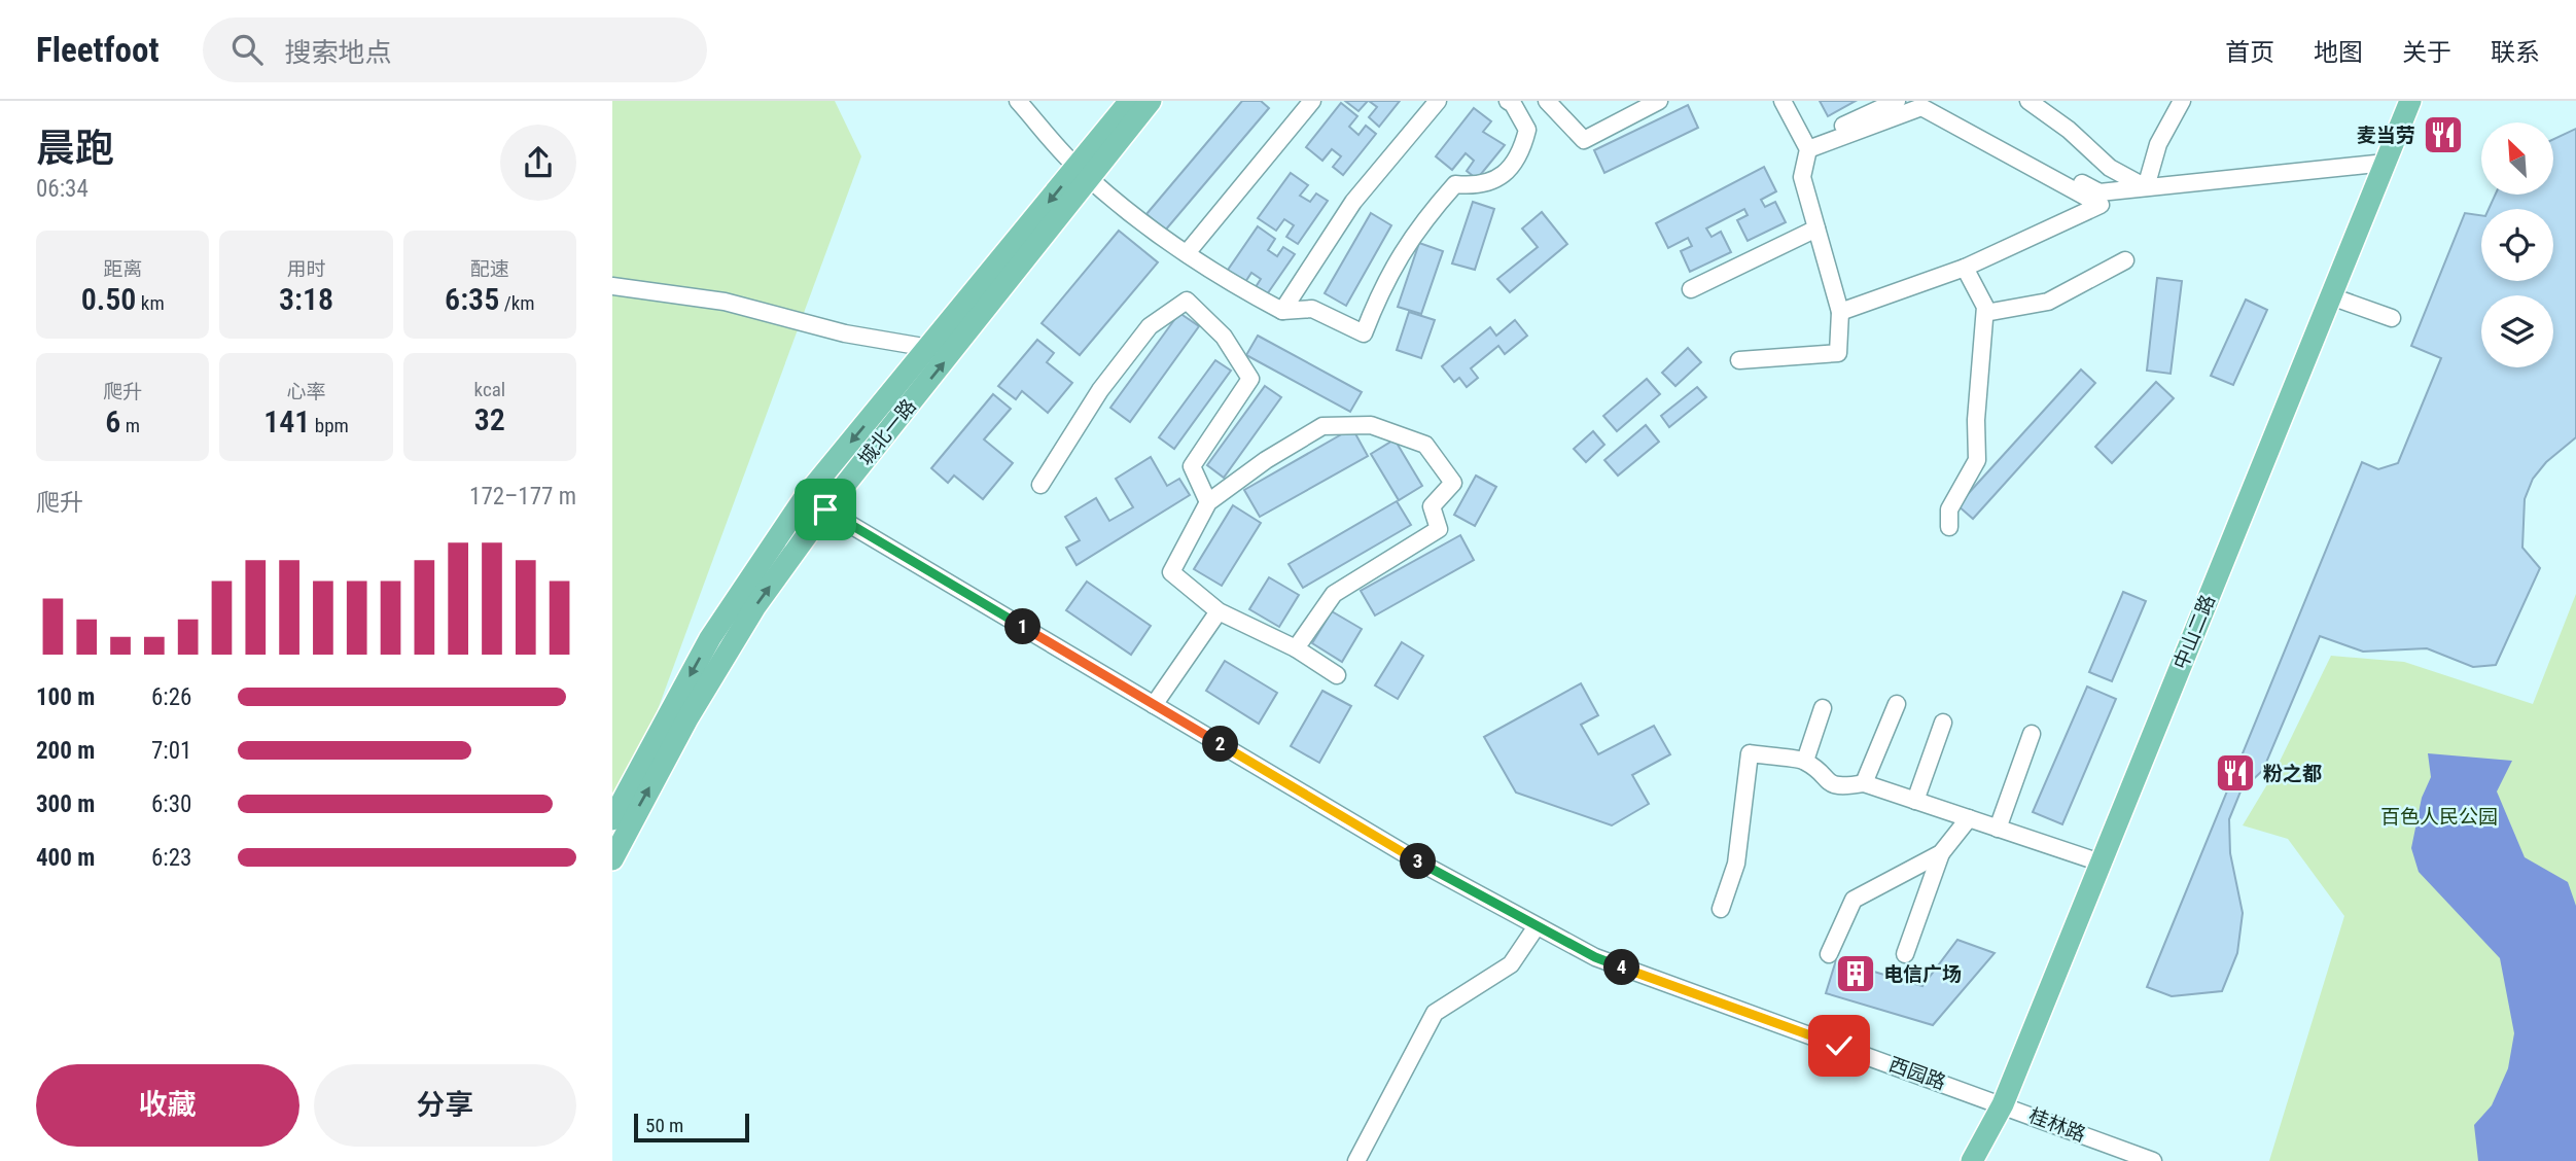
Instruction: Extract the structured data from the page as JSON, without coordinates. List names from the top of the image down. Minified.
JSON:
{"streets":{"main road":["城北一路","中山二路"],"street":["西园路","桂林路"]},"crossings":[["城北一路","西园路"],["中山二路","西园路"],["中山二路","桂林路"],["西园路","桂林路"]],"parks":["百色人民公园"],"places":{"restaurant":["麦当劳","粉之都"],"building":["电信广场"]},"scale_bar":"50 m","north":"top left","page":{"header":"Fleetfoot","search":"搜索地点","nav":["首页","地图","关于","联系"],"heading":["晨跑","06:34"],"stats":[["距离","0.50 km"],["用时","3:18"],["配速","6:35 /km"],["爬升","6 m"],["心率","141 bpm"],["kcal","32"]],"chart":["爬升","172–177 m"],"pins":["1","2","3","4"],"list":[{"name":"100 m","note":"6:26"},{"name":"200 m","note":"7:01"},{"name":"300 m","note":"6:30"},{"name":"400 m","note":"6:23"}],"buttons":["收藏","分享"],"scale":"50 m"}}
